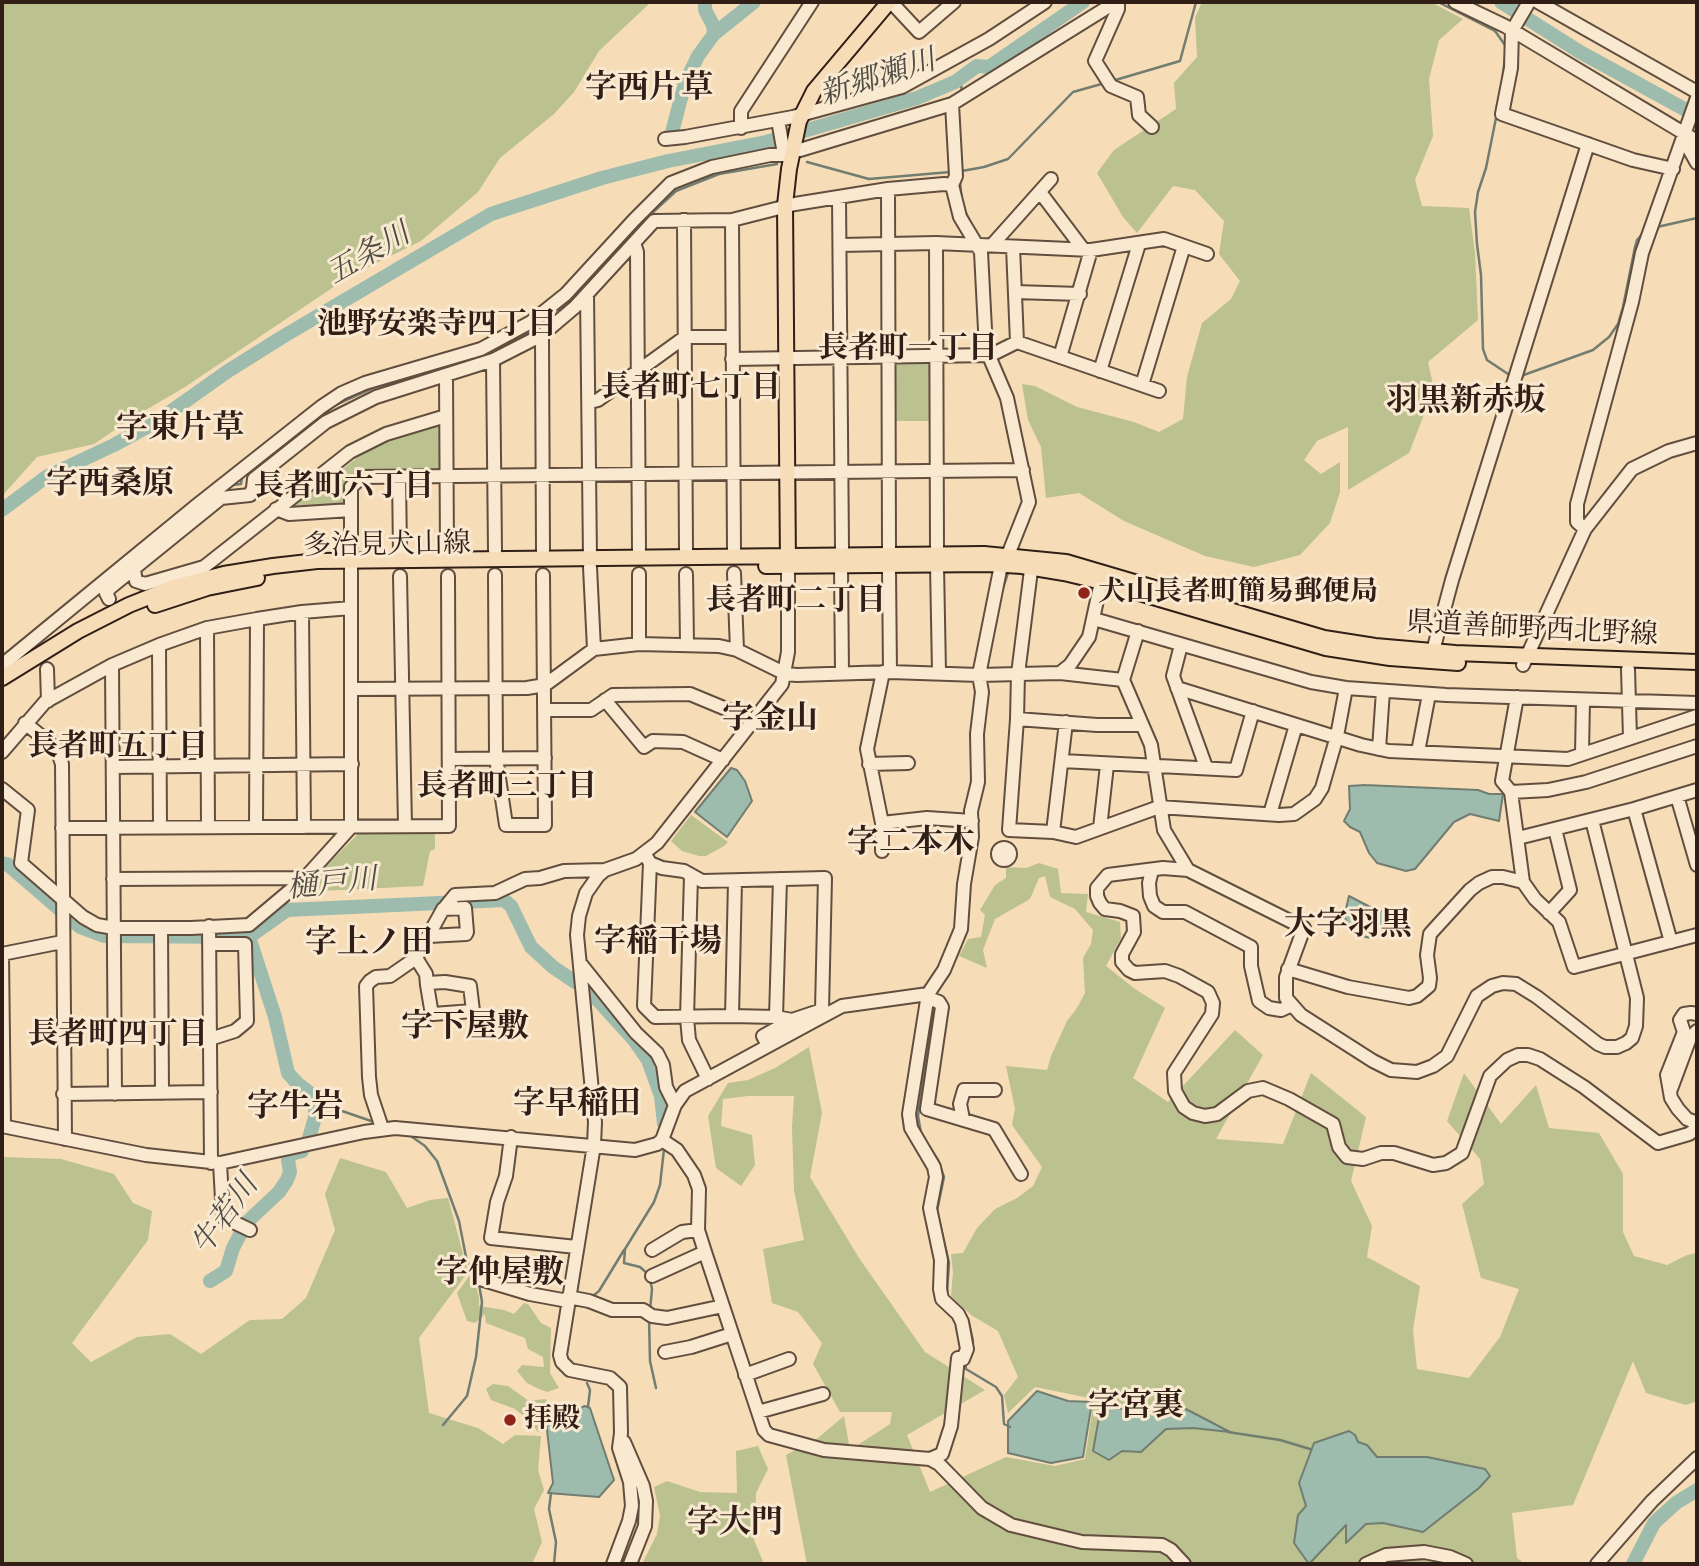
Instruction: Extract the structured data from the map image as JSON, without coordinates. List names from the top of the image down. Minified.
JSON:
{"streets":{"main road":["多治見犬山線","県道善師野西北野線"]},"crossings":[["多治見犬山線","県道善師野西北野線"]],"districts":["字西片草","池野安楽寺四丁目","長者町一丁目","長者町七丁目","羽黒新赤坂","字東片草","字西桑原","長者町六丁目","長者町二丁目","字金山","長者町五丁目","長者町三丁目","字二本木","大字羽黒","字稲干場","字上ノ田","字下屋敷","長者町四丁目","字早稲田","字牛岩","字仲屋敷","字宮裏","字大門"],"water":["新郷瀬川","五条川","樋戸川","牛若川"],"places":["犬山長者町簡易郵便局","拝殿"]}
